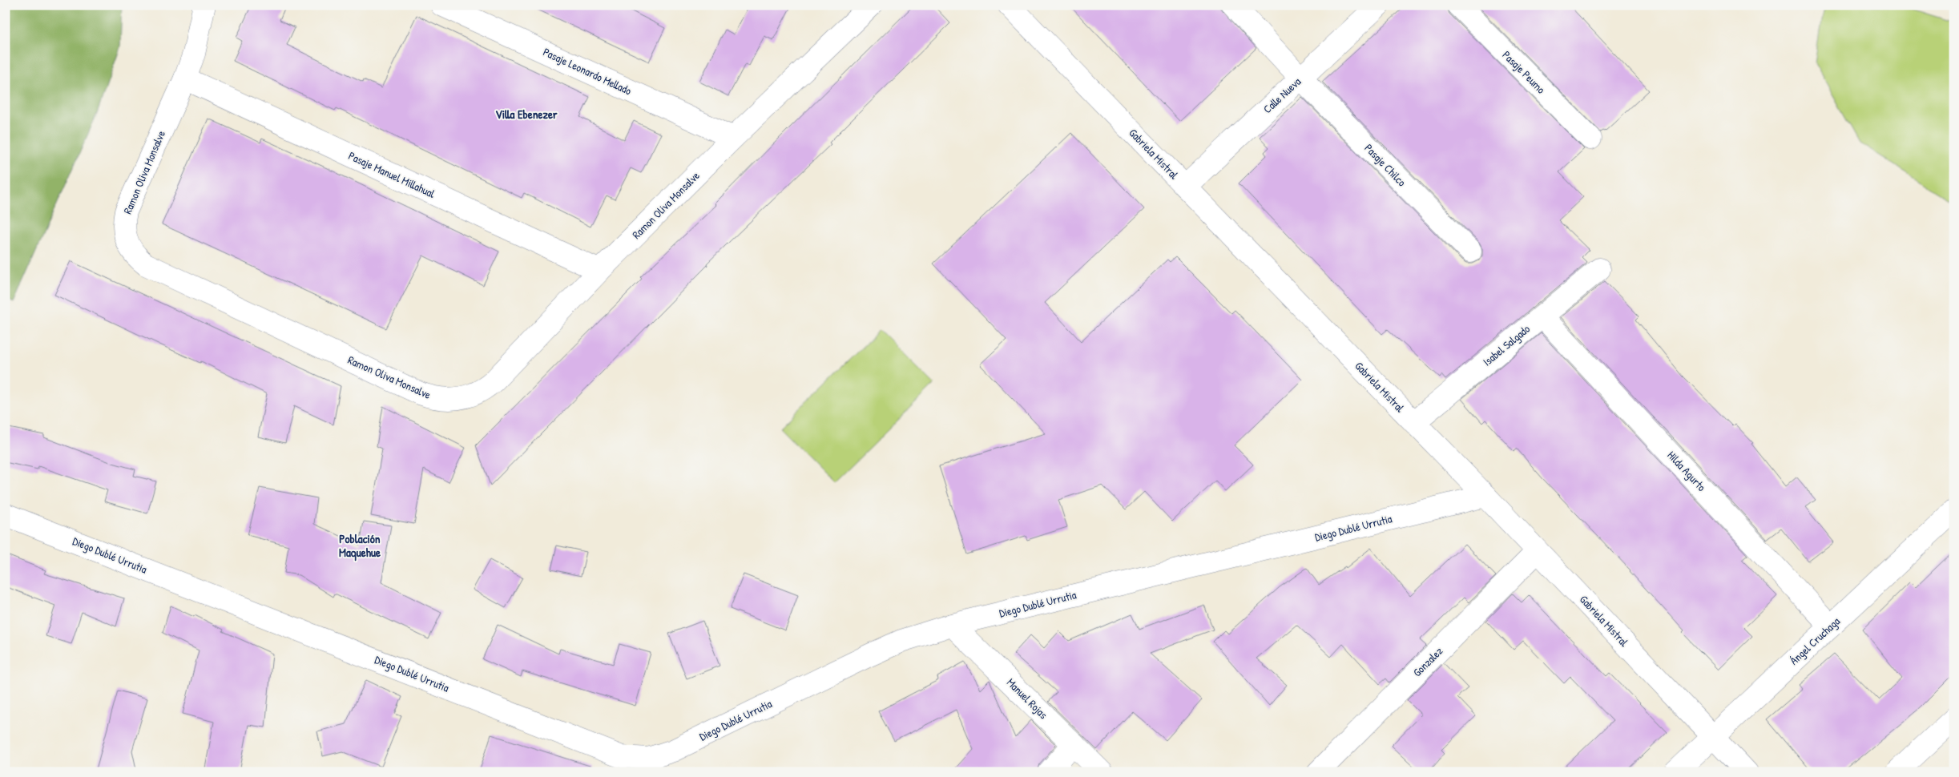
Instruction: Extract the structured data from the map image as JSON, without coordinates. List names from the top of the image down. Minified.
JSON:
{"streets":{"street":["Pasaje Leonardo Mellado","Pasaje Peumo","Calle Nueva","Gabriela Mistral","Pasaje Chilco","Ramon Oliva Monsalve","Pasaje Manuel Millahual","Isabel Salgado","Hilda Agurto","Diego Dublé Urrutia","Ángel Cruchaga","Gonzalez","Manuel Rojas"]},"crossings":[["Pasaje Leonardo Mellado","Ramon Oliva Monsalve"],["Calle Nueva","Gabriela Mistral"],["Calle Nueva","Pasaje Chilco"],["Gabriela Mistral","Isabel Salgado"],["Gabriela Mistral","Diego Dublé Urrutia"],["Gabriela Mistral","Ángel Cruchaga"],["Gabriela Mistral","Gonzalez"],["Ramon Oliva Monsalve","Pasaje Manuel Millahual"],["Isabel Salgado","Hilda Agurto"],["Hilda Agurto","Ángel Cruchaga"],["Diego Dublé Urrutia","Manuel Rojas"]],"districts":["Villa Ebenezer","Población Maquehue"]}
